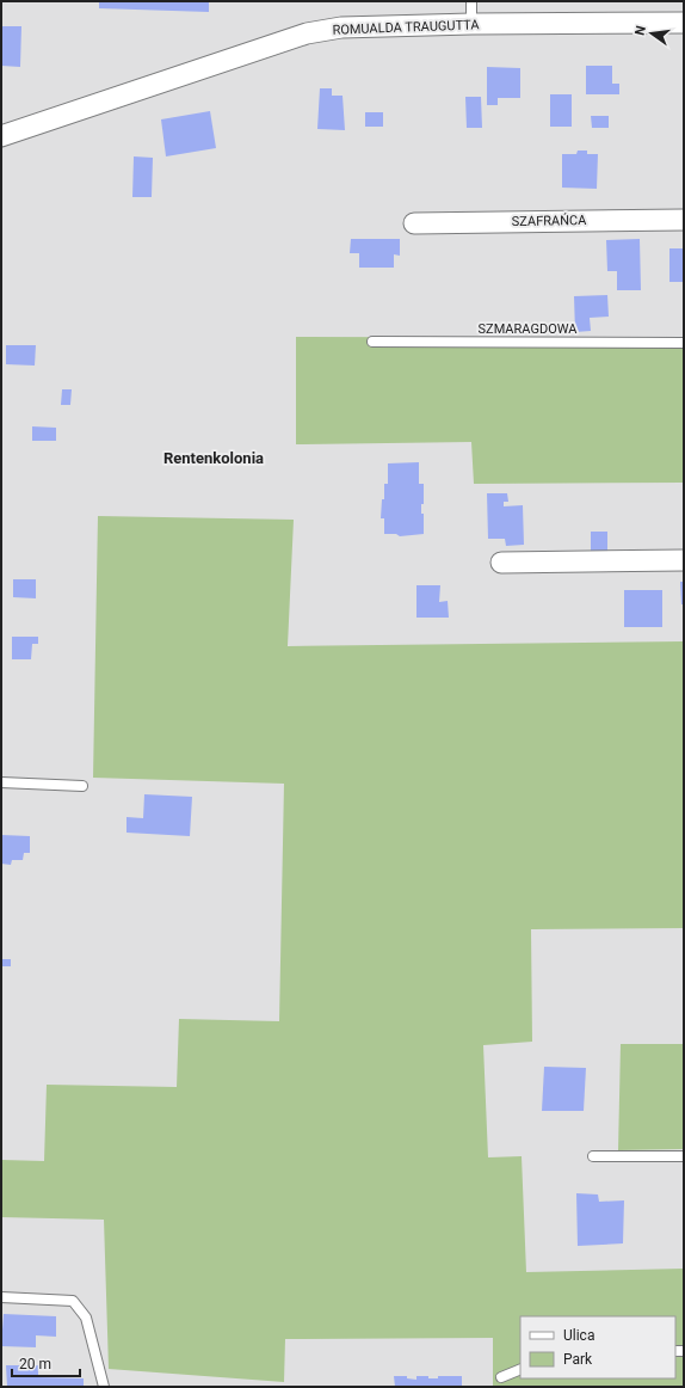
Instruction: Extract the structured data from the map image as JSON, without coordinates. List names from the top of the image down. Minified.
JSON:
{"streets":{"street":["ROMUALDA TRAUGUTTA","SZAFRAŃCA"],"lane":["SZMARAGDOWA"]},"districts":["Rentenkolonia"],"legend":["Ulica","Park"],"scale_bar":"20 m","north":"left"}
